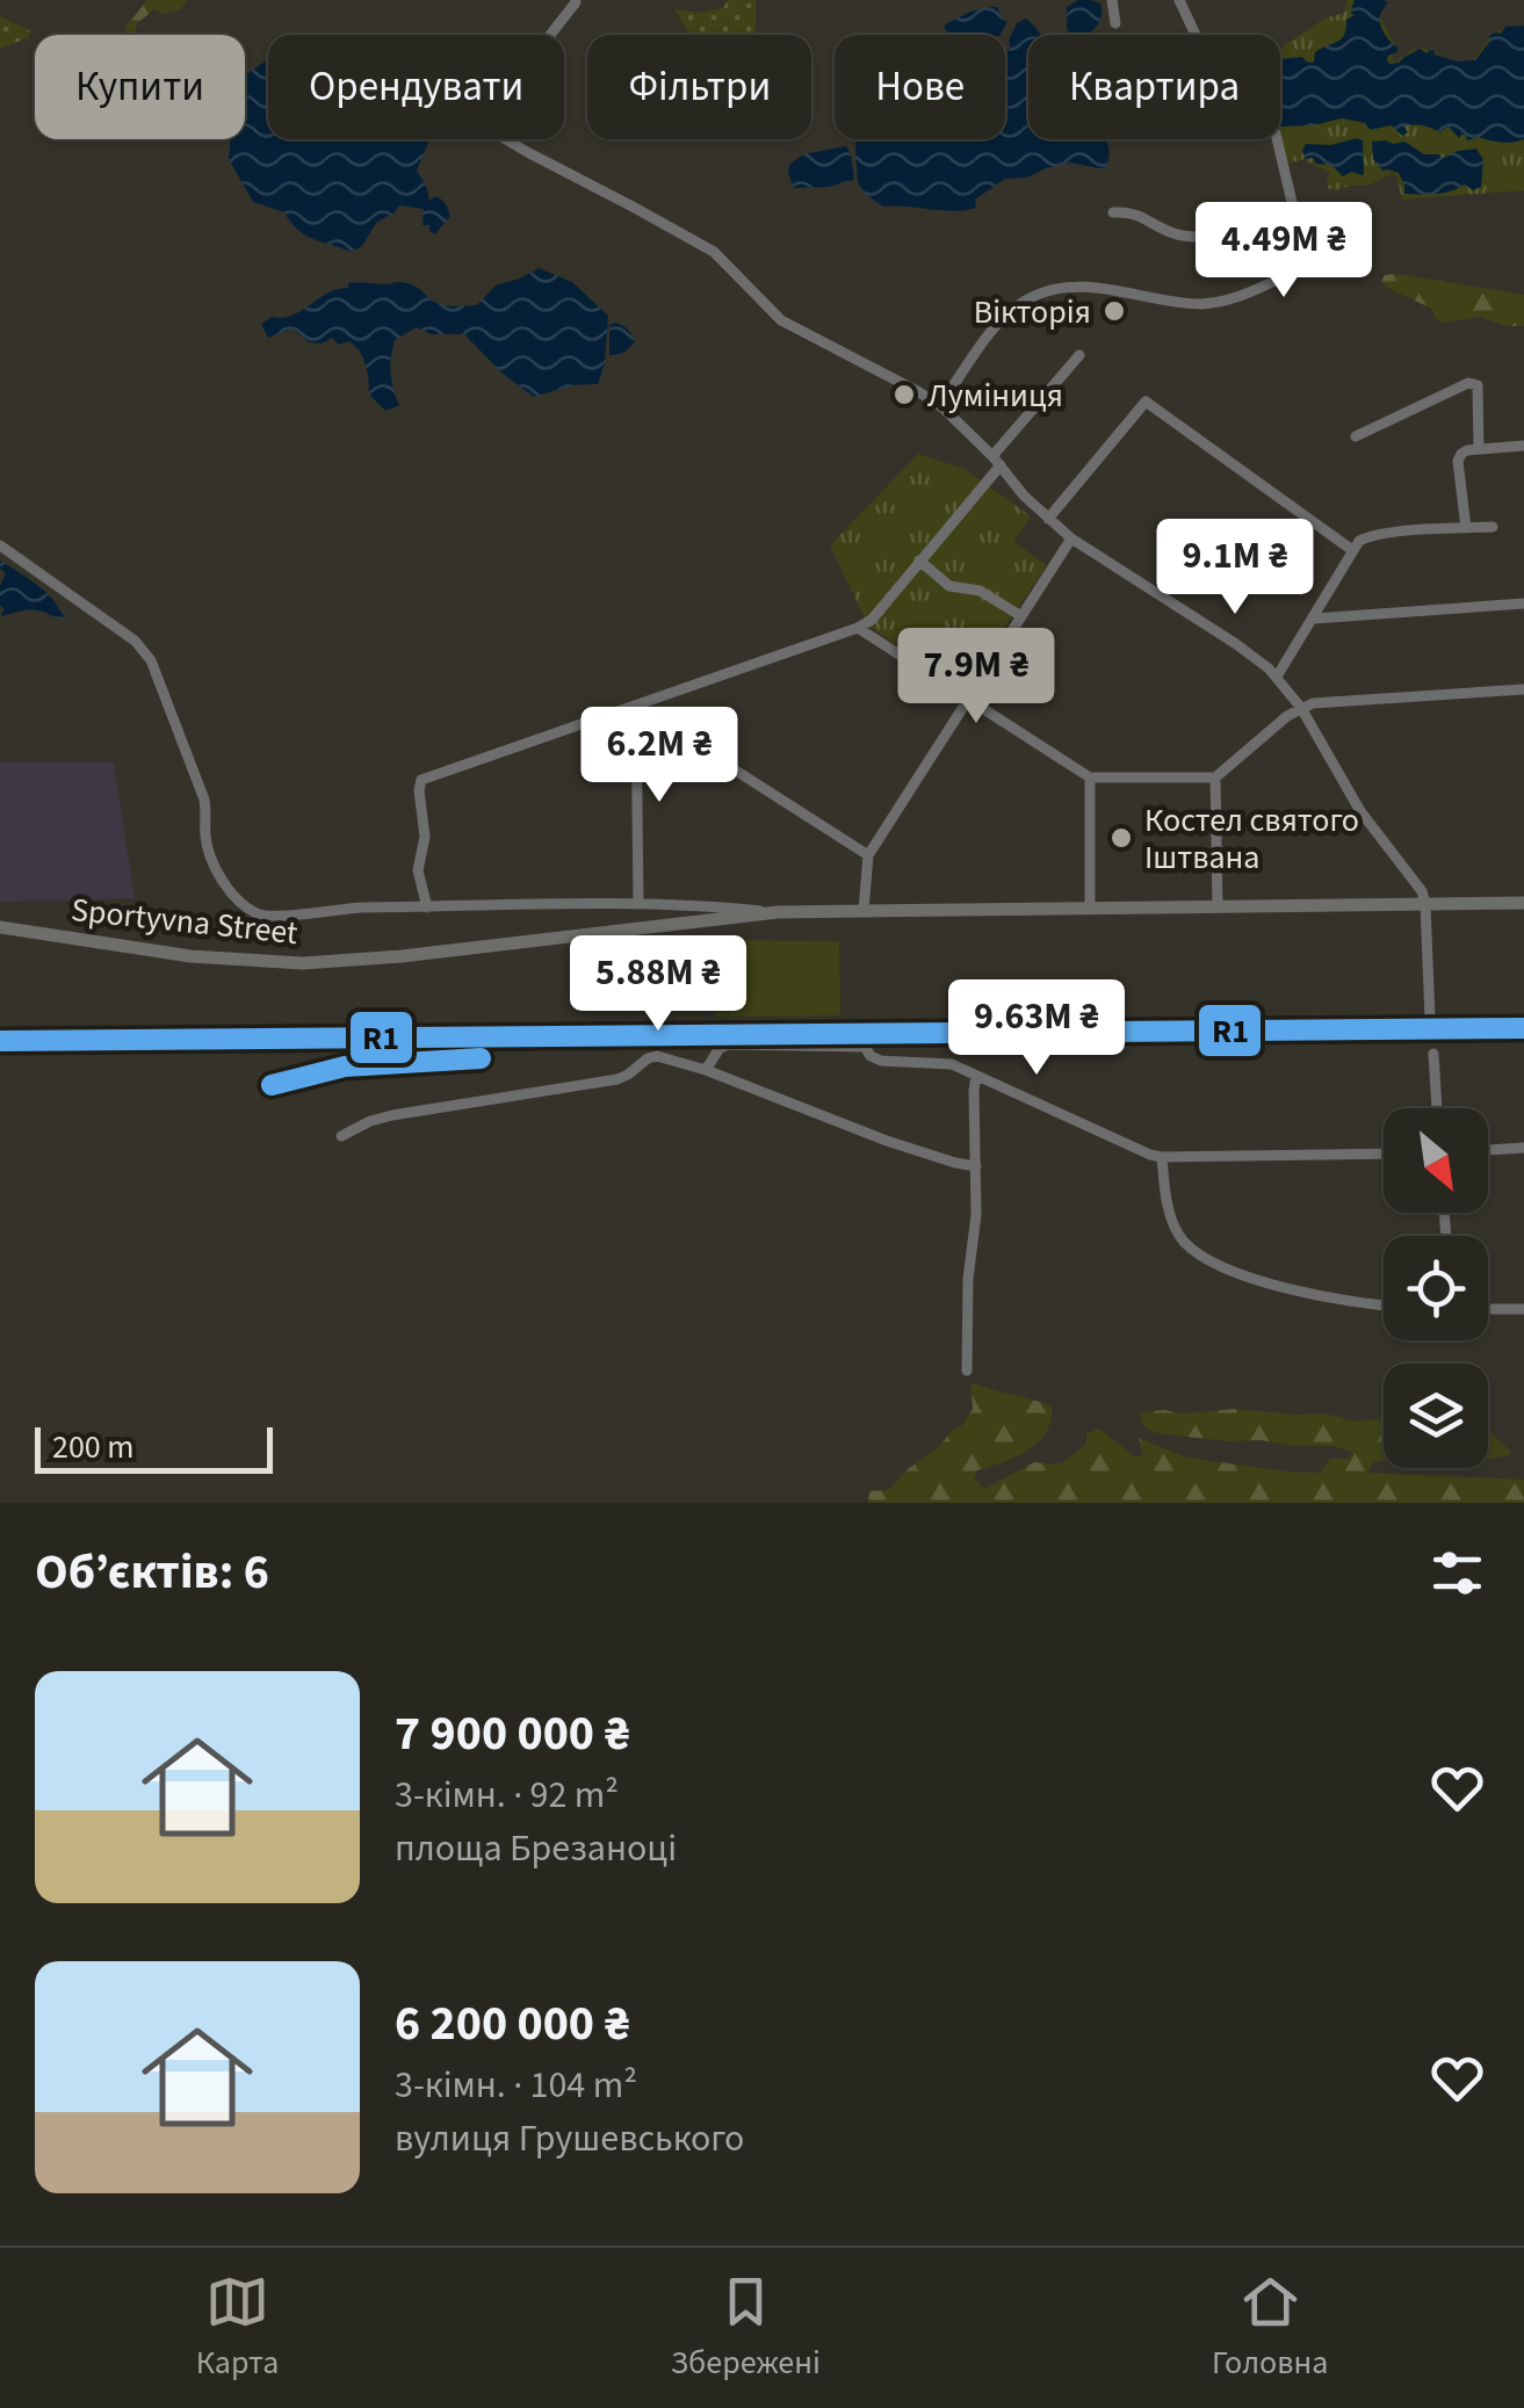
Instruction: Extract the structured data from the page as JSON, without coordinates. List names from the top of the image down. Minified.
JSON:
{"streets":{"main road":["Sportyvna Street"]},"places":["Вікторія","Луміниця","Костел святого Іштвана"],"lines":["transit line R1"],"scale_bar":"200 m","north":"bottom right","page":{"chip":["Купити","Орендувати","Фільтри","Нове","Квартира"],"price":["4.49M ₴","9.1M ₴","7.9M ₴","6.2M ₴","5.88M ₴","9.63M ₴"],"scale":"200 m","heading":"Об’єктів: 6","list":[{"name":"7 900 000 ₴","note":"3-кімн. · 92 m² · площа Брезаноці"},{"name":"6 200 000 ₴","note":"3-кімн. · 104 m² · вулиця Грушевського"}],"tabs":["Карта","Збережені","Головна"]}}
